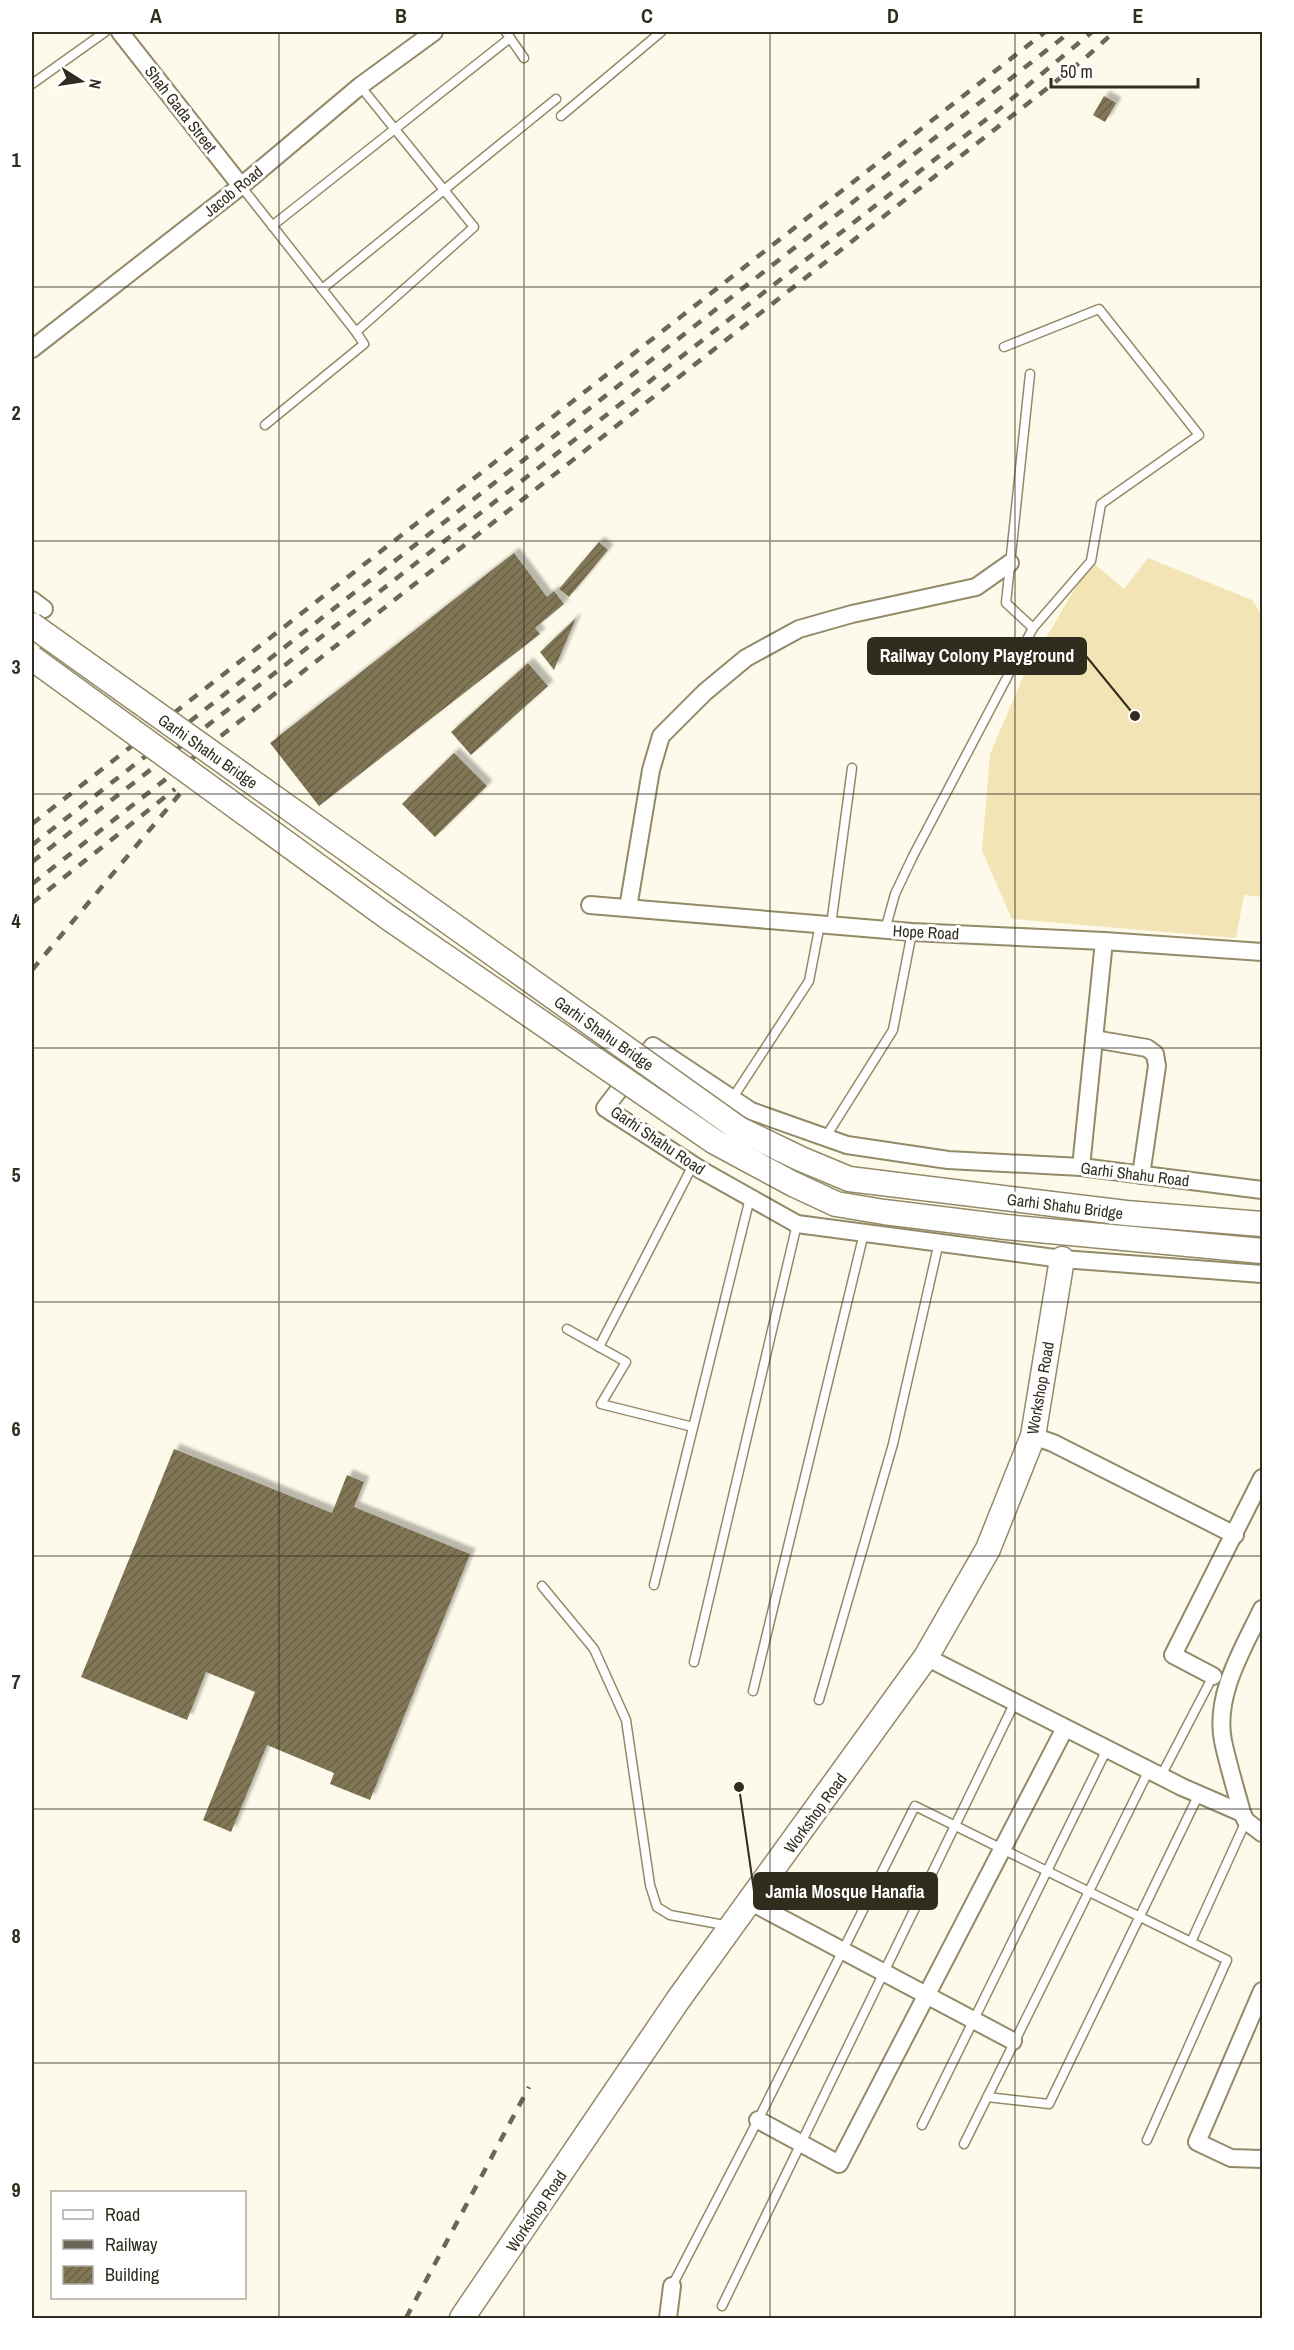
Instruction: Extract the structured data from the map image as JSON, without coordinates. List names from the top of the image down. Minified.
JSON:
{"streets":{"main road":["Garhi Shahu Bridge","Workshop Road"],"street":["Shah Gada Street","Jacob Road","Hope Road","Garhi Shahu Road"]},"crossings":[["Shah Gada Street","Jacob Road"],["Garhi Shahu Road","Workshop Road"]],"places":["Railway Colony Playground","Jamia Mosque Hanafia"],"legend":["Road","Railway","Building"],"scale_bar":"50 m","north":"right","grid":{"columns":["A","B","C","D","E"],"rows":["1","2","3","4","5","6","7","8","9"]}}
